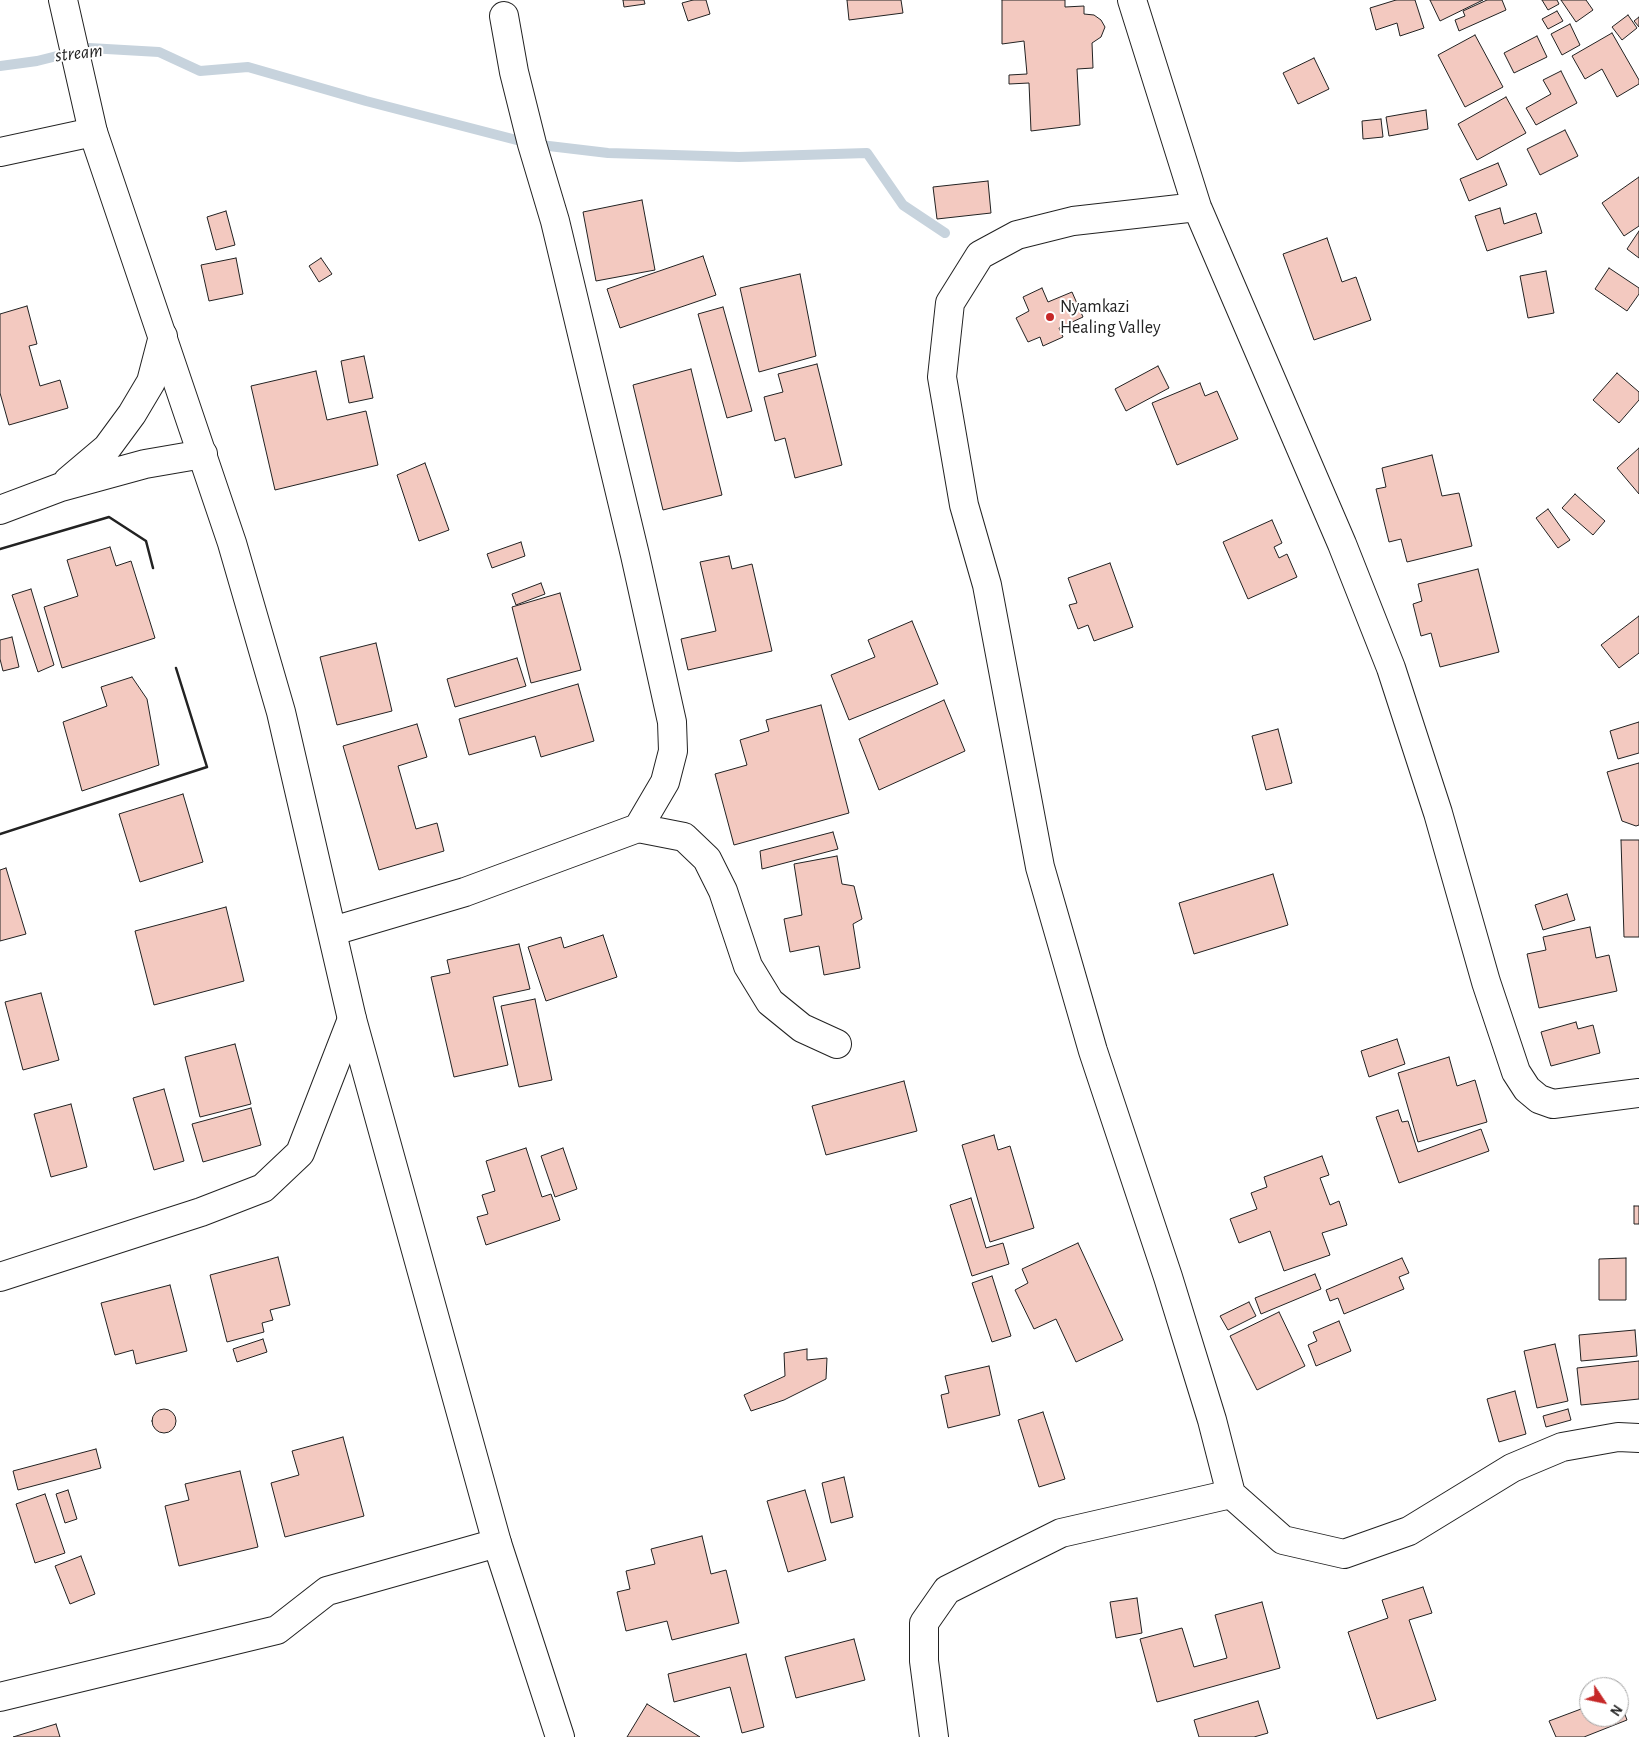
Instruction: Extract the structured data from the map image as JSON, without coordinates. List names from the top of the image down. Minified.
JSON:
{"water":["stream"],"places":["Nyamkazi Healing Valley"],"north":"bottom right"}
